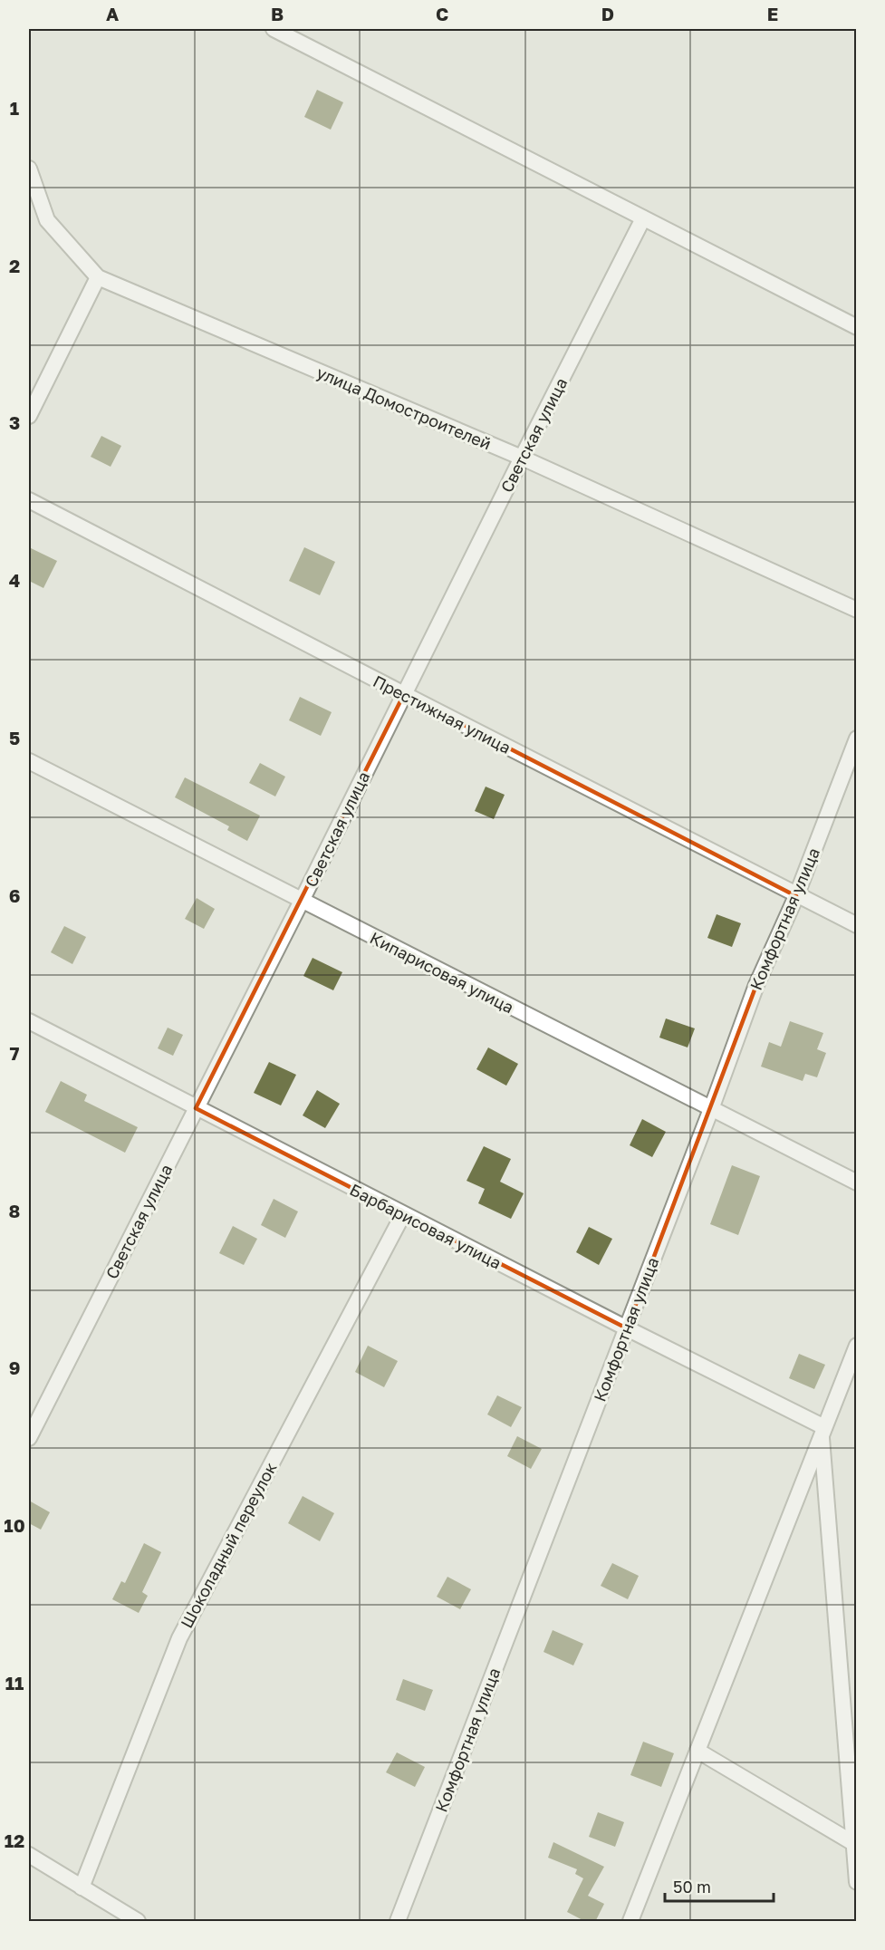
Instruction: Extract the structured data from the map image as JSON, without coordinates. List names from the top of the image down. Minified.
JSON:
{"streets":{"street":["улица Домостроителей","Светская улица","Престижная улица","Комфортная улица","Кипарисовая улица","Барбарисовая улица","Шоколадный переулок"]},"crossings":[["улица Домостроителей","Светская улица"],["Светская улица","Престижная улица"],["Светская улица","Кипарисовая улица"],["Светская улица","Барбарисовая улица"],["Престижная улица","Комфортная улица"],["Комфортная улица","Кипарисовая улица"],["Комфортная улица","Барбарисовая улица"],["Барбарисовая улица","Шоколадный переулок"]],"scale_bar":"50 m","grid":{"columns":["A","B","C","D","E"],"rows":["1","2","3","4","5","6","7","8","9","10","11","12"]}}
